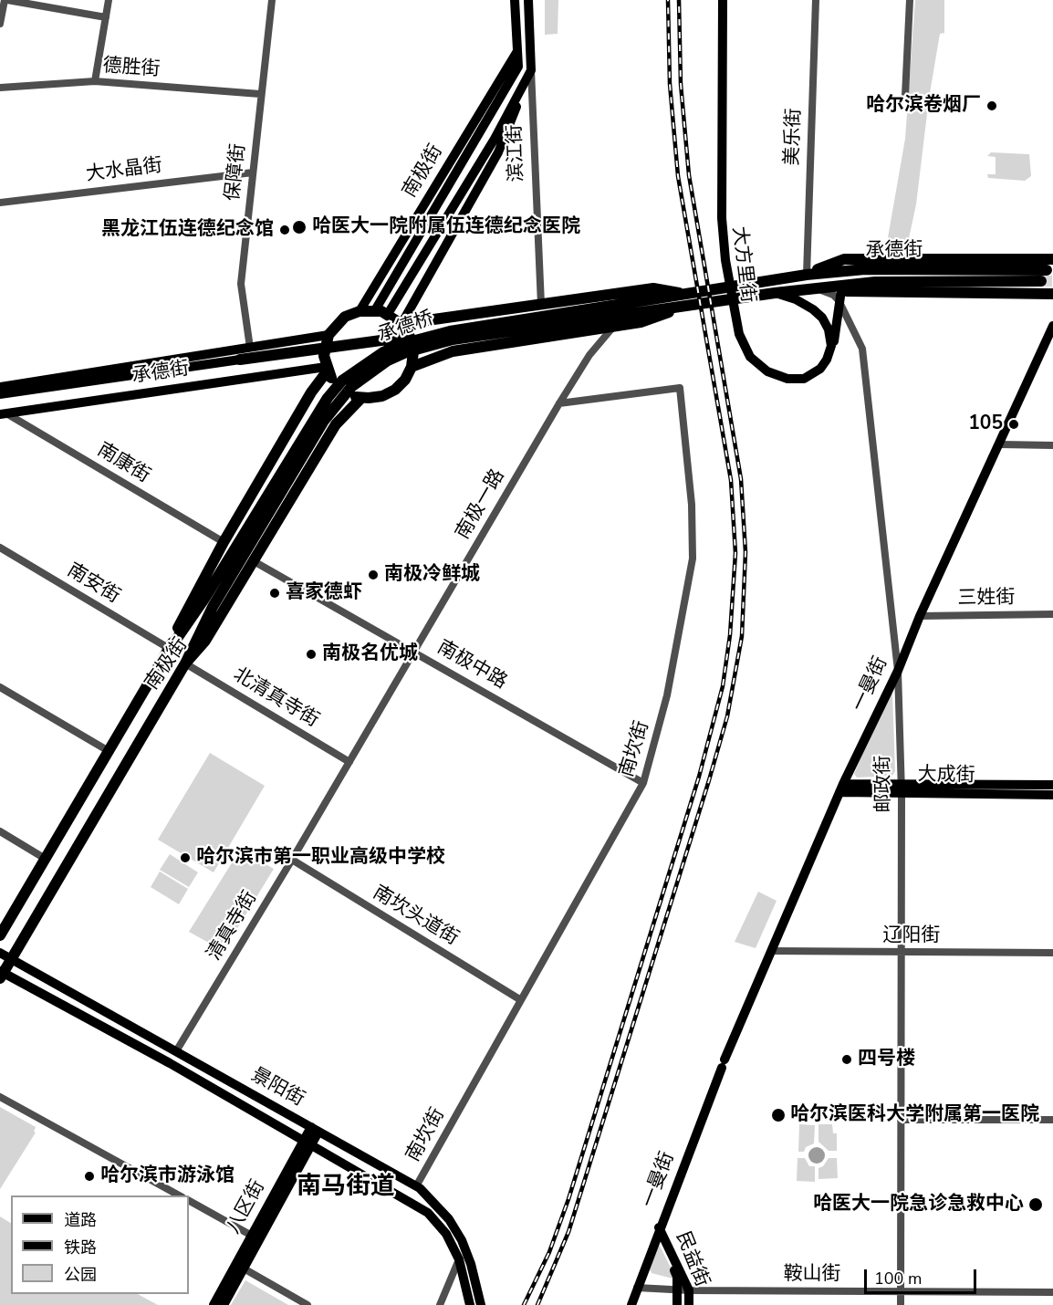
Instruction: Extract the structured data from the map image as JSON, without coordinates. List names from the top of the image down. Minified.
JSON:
{"streets":{"highway":["南极街","承德街","承德桥"],"main road":["滨江街","大方里街","一曼街","大成街","景阳街","八区街","民益街"],"street":["德胜街","美乐街","大水晶街","保障街","南康街","南极一路","南安街","三姓街","南极中路","北清真寺街","南坎街","邮政街","南坎头道街","清真寺街","辽阳街","鞍山街"]},"crossings":[["德胜街","保障街"],["美乐街","承德街"],["大水晶街","保障街"],["南极街","承德街"],["南极街","承德桥"],["南极街","南康街"],["南极街","南安街"],["南极街","南极中路"],["南极街","北清真寺街"],["南极街","景阳街"],["承德街","大方里街"],["承德街","承德桥"],["承德街","南康街"],["大方里街","邮政街"],["承德桥","南安街"],["承德桥","北清真寺街"],["南极一路","南极中路"],["南极一路","北清真寺街"],["南极一路","南坎街"],["南极一路","清真寺街"],["三姓街","一曼街"],["南极中路","南坎街"],["一曼街","大成街"],["一曼街","邮政街"],["一曼街","辽阳街"],["一曼街","民益街"],["一曼街","鞍山街"],["北清真寺街","清真寺街"],["南坎街","南坎头道街"],["南坎街","景阳街"],["大成街","邮政街"],["邮政街","辽阳街"],["邮政街","鞍山街"],["南坎头道街","清真寺街"],["清真寺街","景阳街"],["景阳街","八区街"],["民益街","鞍山街"]],"districts":["南马街道"],"places":["哈尔滨卷烟厂","哈医大一院附属伍连德纪念医院","黑龙江伍连德纪念馆","105","南极冷鲜城","喜家德虾","南极名优城","哈尔滨市第一职业高级中学校","四号楼","哈尔滨医科大学附属第一医院","哈尔滨市游泳馆","哈医大一院急诊急救中心"],"legend":["道路","铁路","公园"],"scale_bar":"100 m"}
